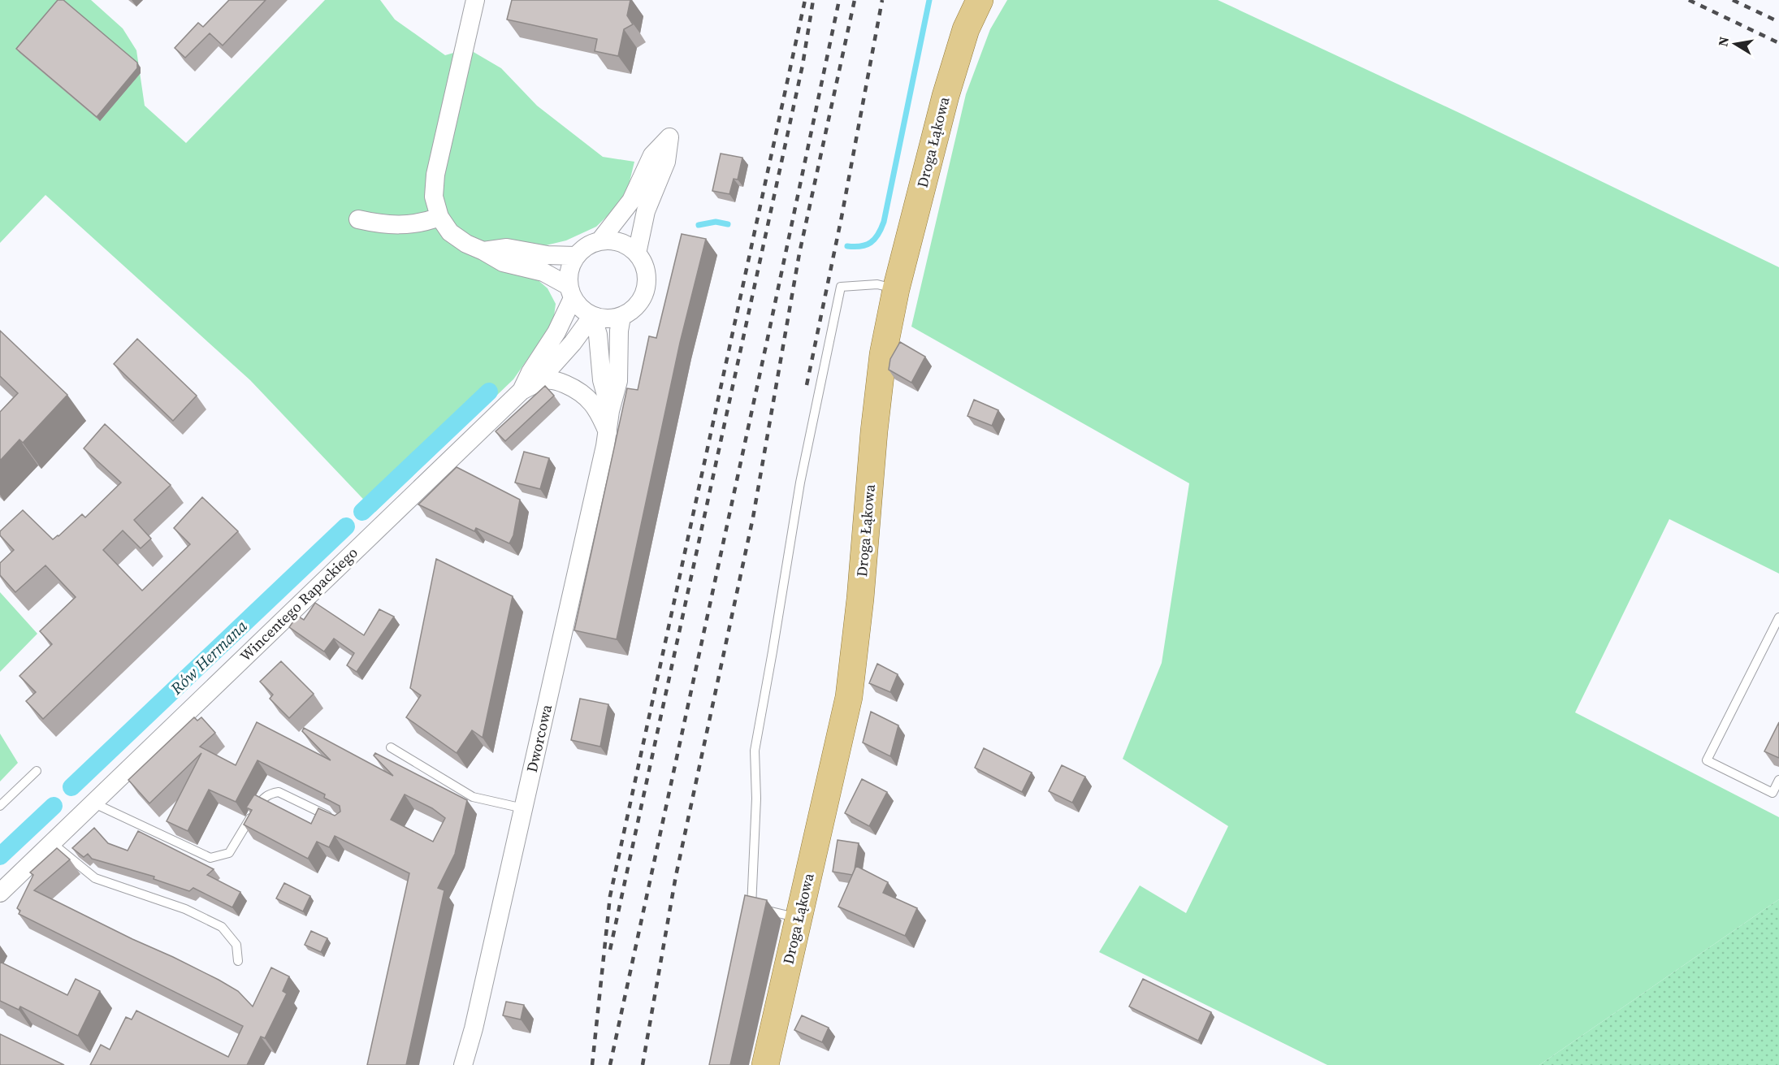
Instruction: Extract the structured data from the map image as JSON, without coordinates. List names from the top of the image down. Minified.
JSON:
{"streets":{"main road":["Droga Łąkowa"],"street":["Wincentego Rapackiego","Dworcowa"]},"crossings":[["Wincentego Rapackiego","Dworcowa"]],"water":["Rów Hermana"],"north":"left"}
